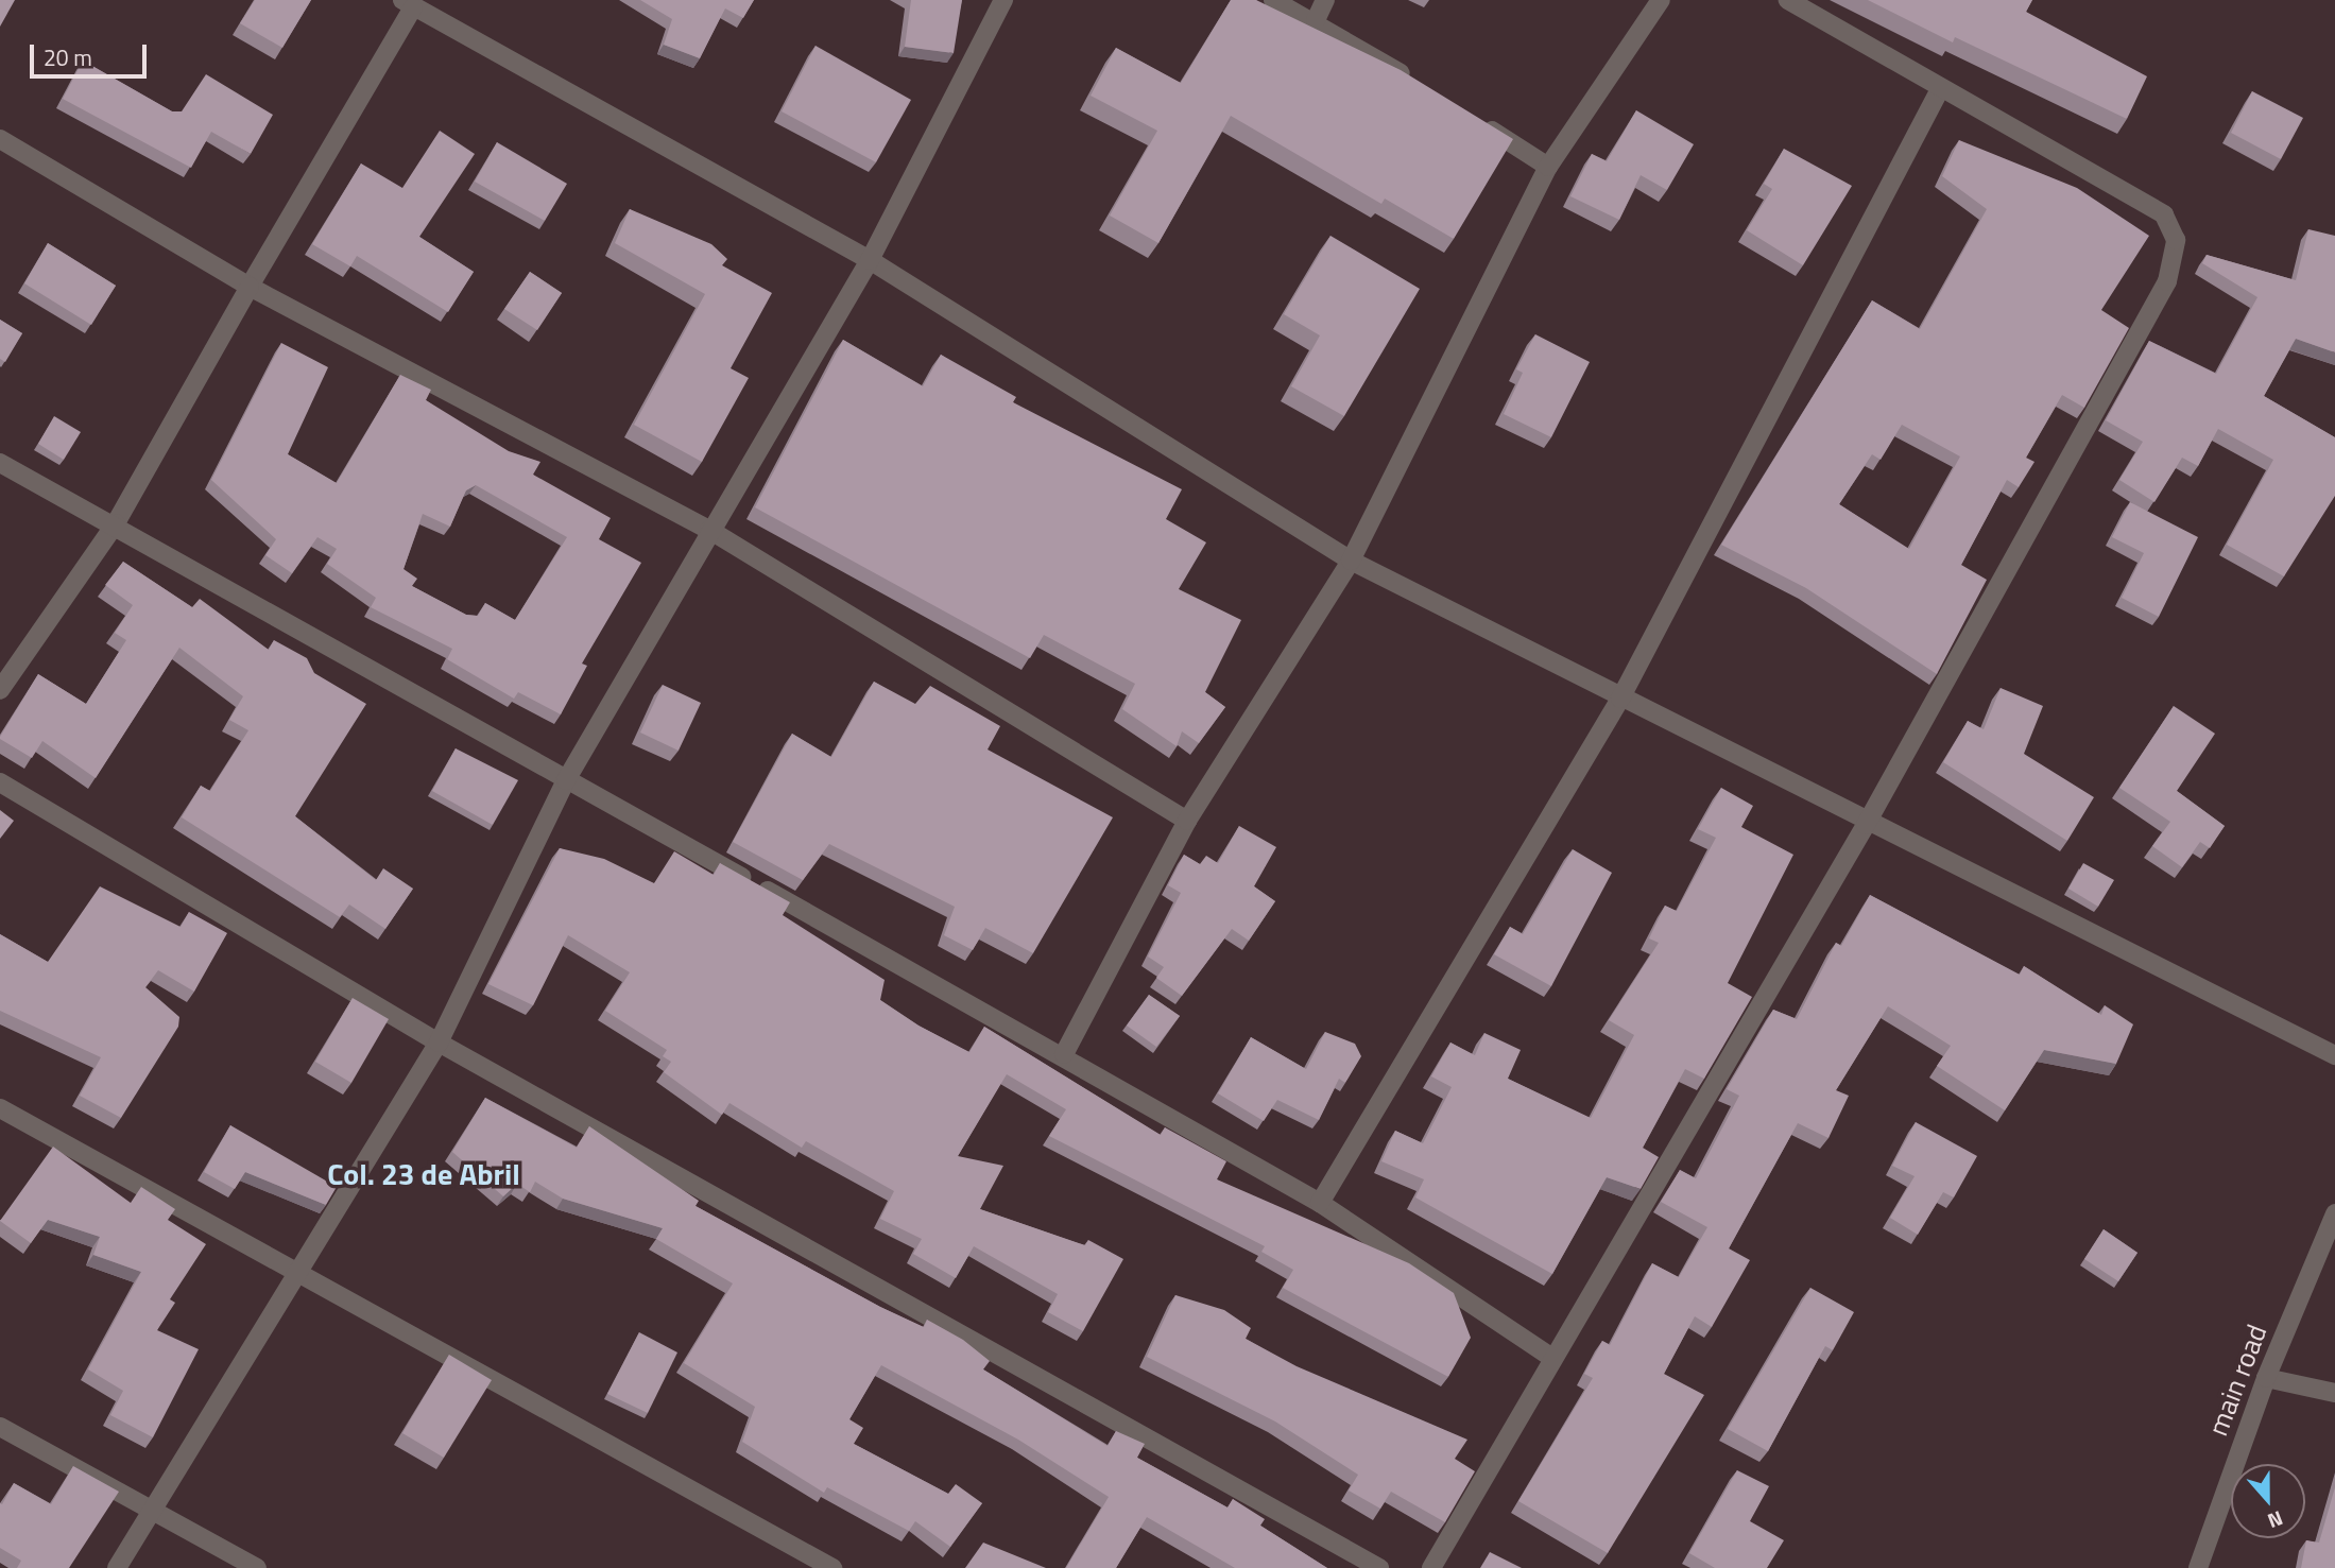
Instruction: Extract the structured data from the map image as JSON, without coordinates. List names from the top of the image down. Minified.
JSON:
{"streets":{"street":["main road"]},"districts":["Col. 23 de Abril"],"scale_bar":"20 m","north":"bottom"}
